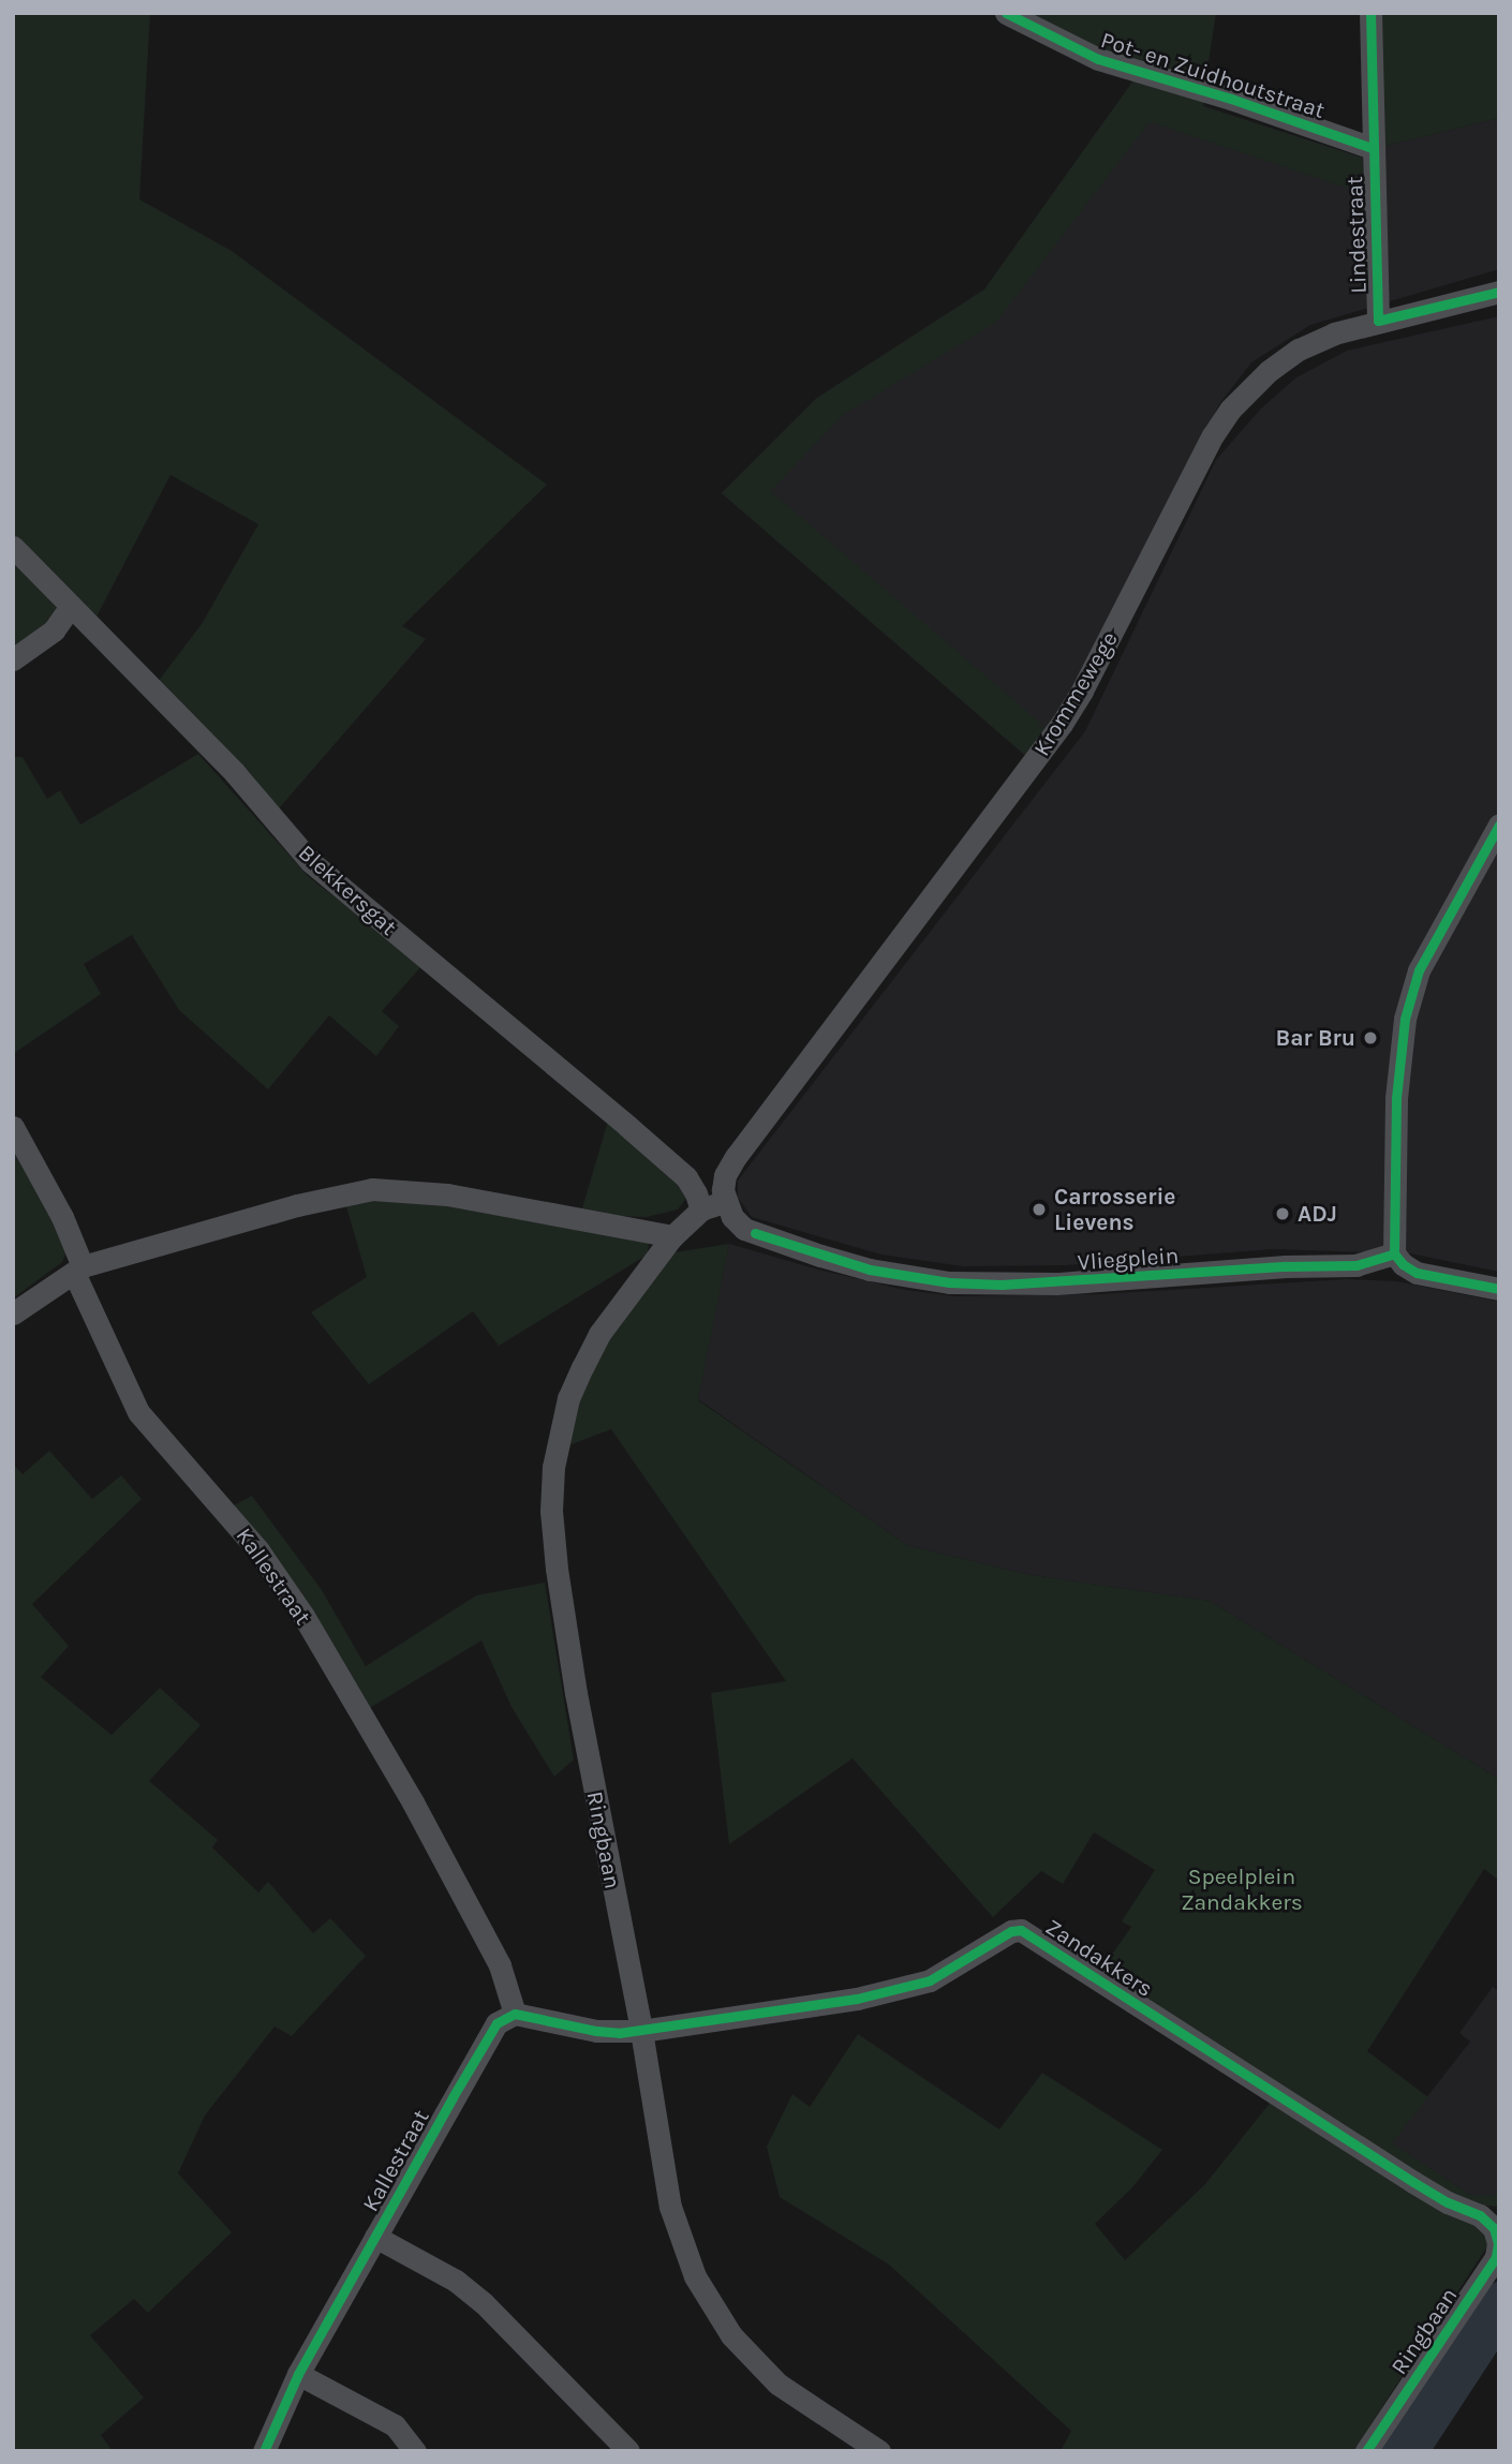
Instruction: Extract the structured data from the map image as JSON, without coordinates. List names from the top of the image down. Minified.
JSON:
{"streets":{"street":["Pot- en Zuidhoutstraat","Lindestraat","Krommewege","Blekkersgat","Vliegplein","Kallestraat","Ringbaan","Zandakkers"]},"crossings":[["Pot- en Zuidhoutstraat","Lindestraat"],["Lindestraat","Krommewege"],["Krommewege","Vliegplein"],["Krommewege","Ringbaan"],["Blekkersgat","Ringbaan"],["Vliegplein","Ringbaan"],["Ringbaan","Zandakkers"]],"parks":["Speelplein Zandakkers"],"places":["Bar Bru","Carrosserie Lievens","ADJ"]}
